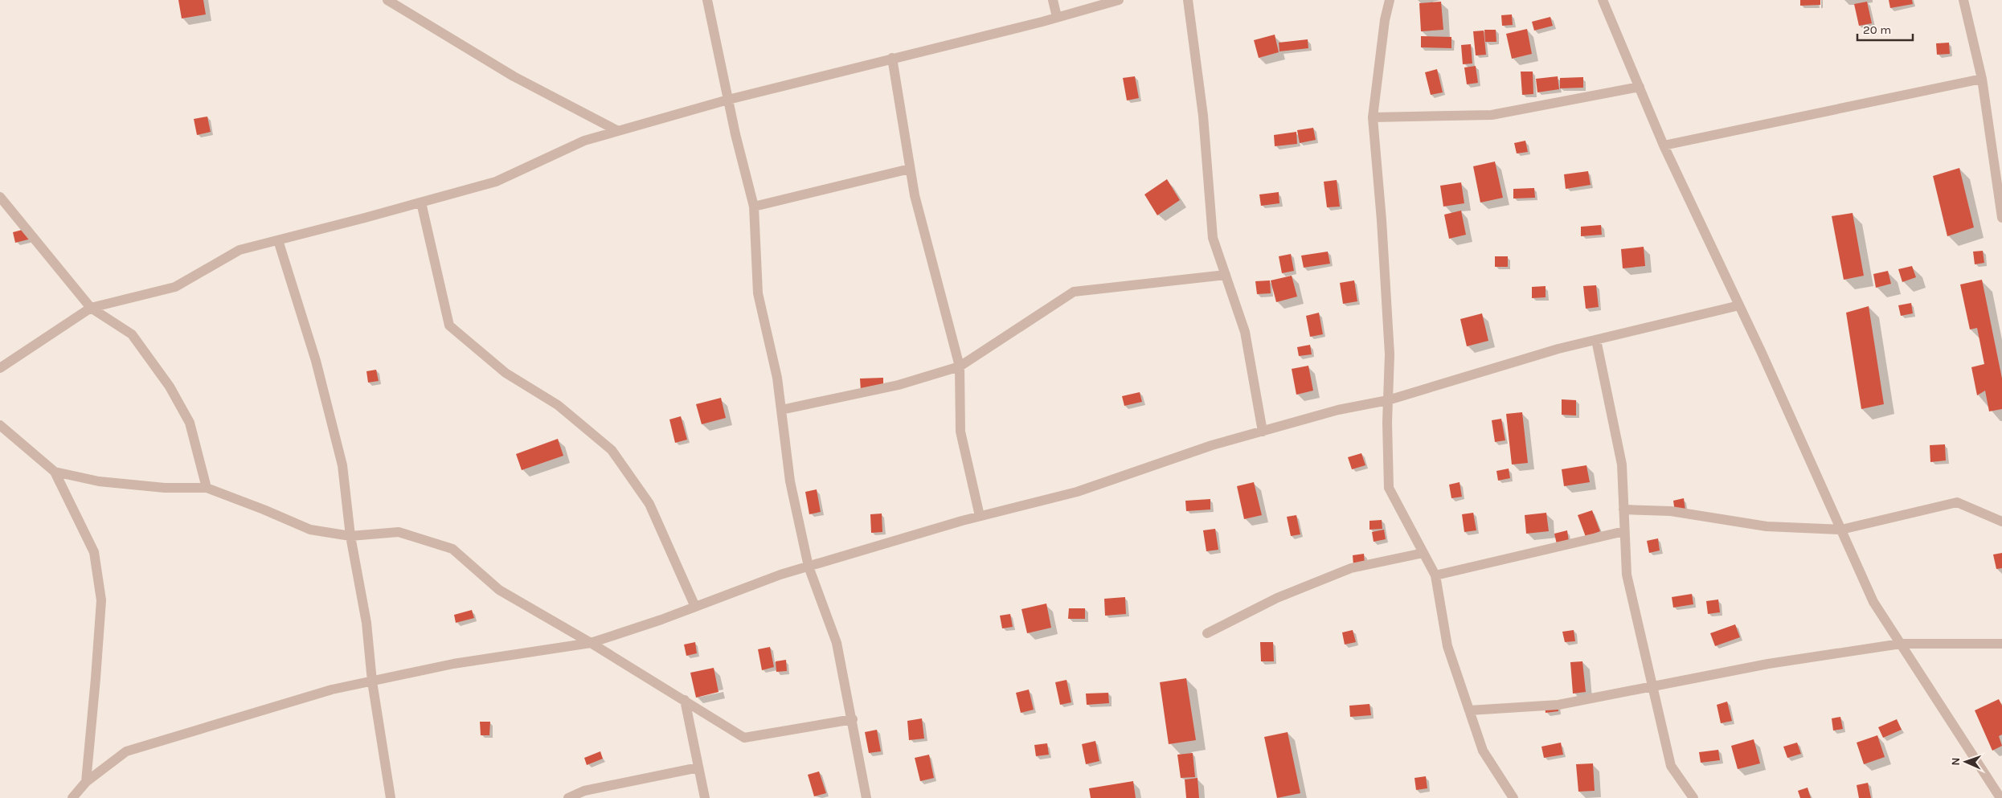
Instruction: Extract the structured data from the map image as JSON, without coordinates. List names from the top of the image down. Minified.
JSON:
{"scale_bar":"20 m","north":"left"}
